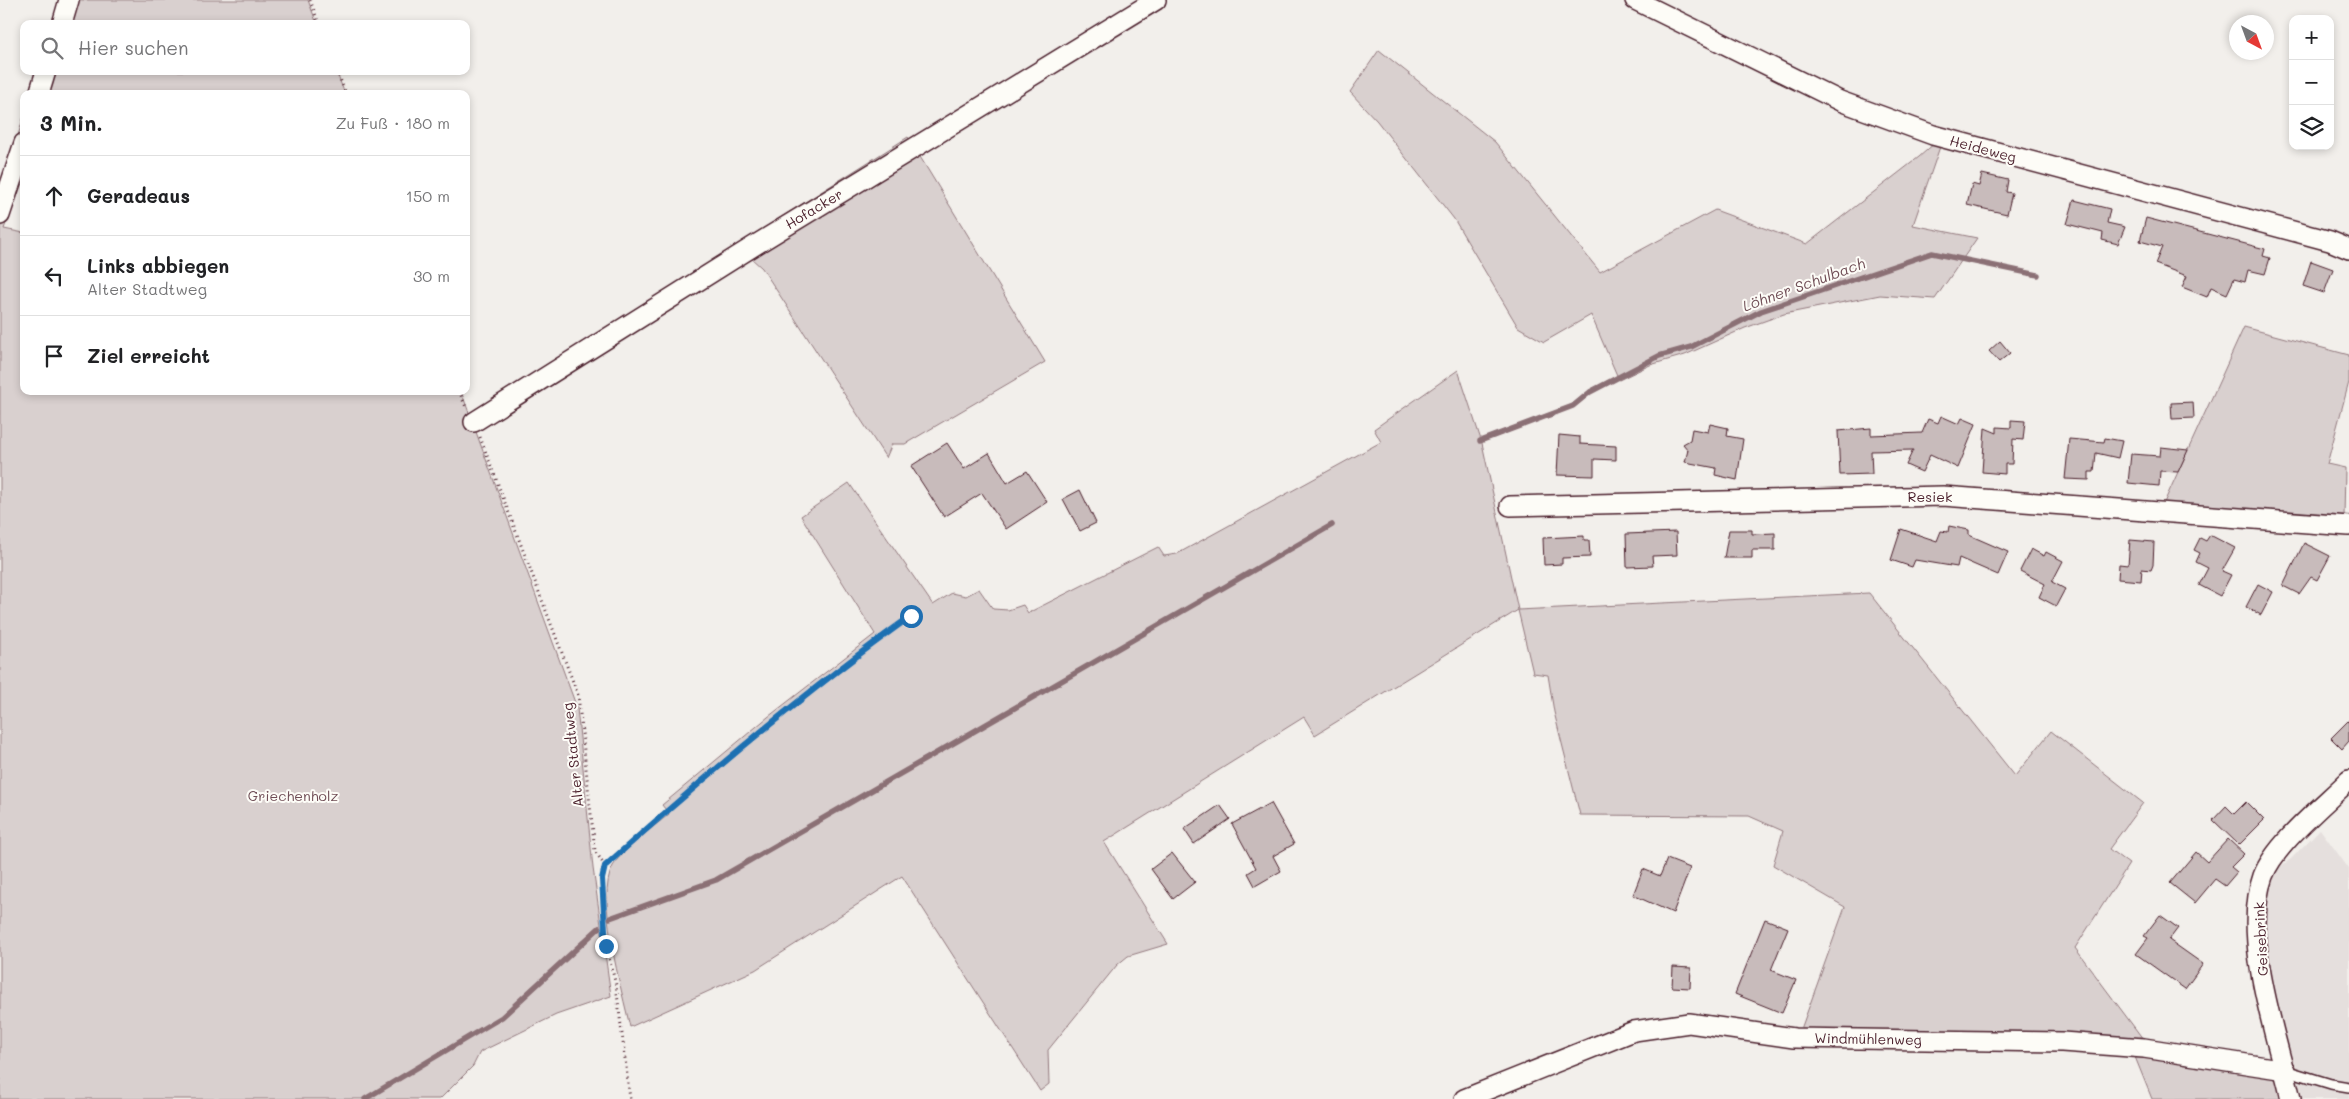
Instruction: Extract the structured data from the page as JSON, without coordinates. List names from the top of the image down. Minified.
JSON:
{"streets":{"street":["Heideweg","Hofacker","Resiek","Geisebrink","Windmühlenweg"],"path":["Alter Stadtweg"]},"crossings":[["Hofacker","Alter Stadtweg"],["Geisebrink","Windmühlenweg"]],"water":["Löhner Schulbach"],"parks":["Griechenholz"],"north":"bottom right","page":{"map_buttons":["+","−"],"search":"Hier suchen","heading":["3 Min.","Zu Fuß · 180 m"],"list":[["Geradeaus","150 m"],["Links abbiegen","Alter Stadtweg","30 m"],"Ziel erreicht"]}}
